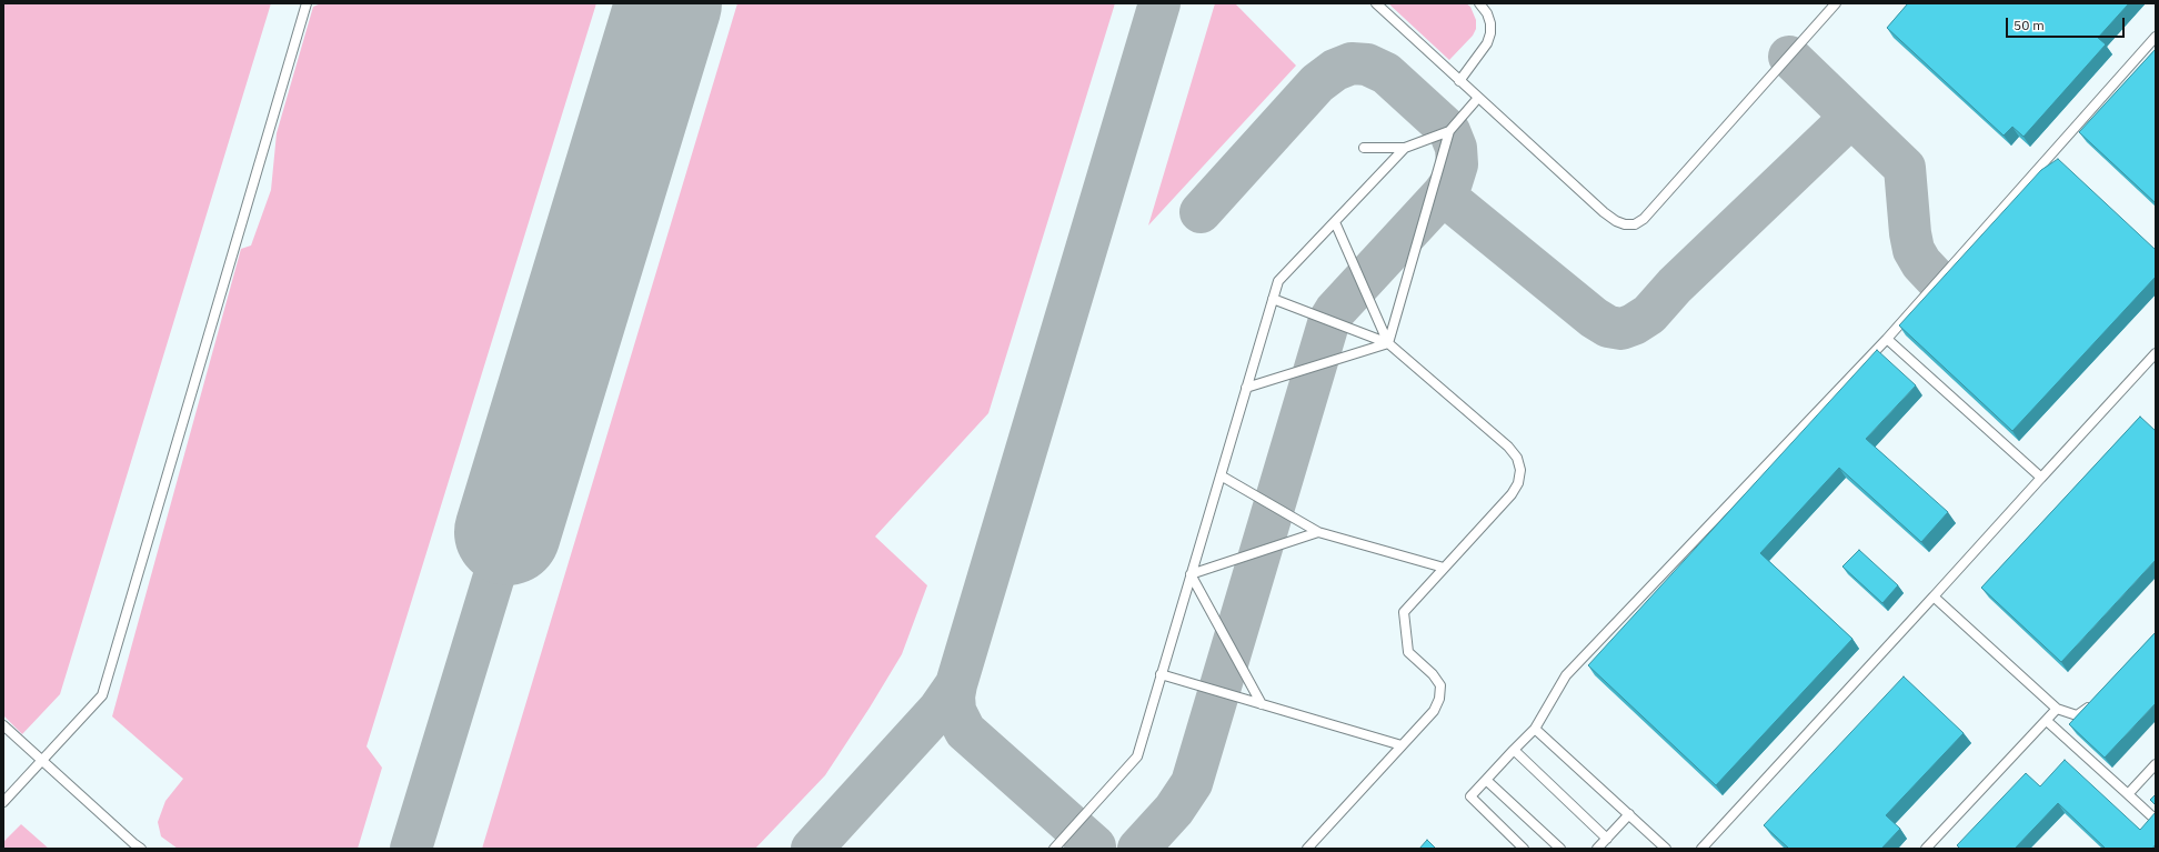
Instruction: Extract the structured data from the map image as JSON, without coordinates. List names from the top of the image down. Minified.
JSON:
{"scale_bar":"50 m"}
